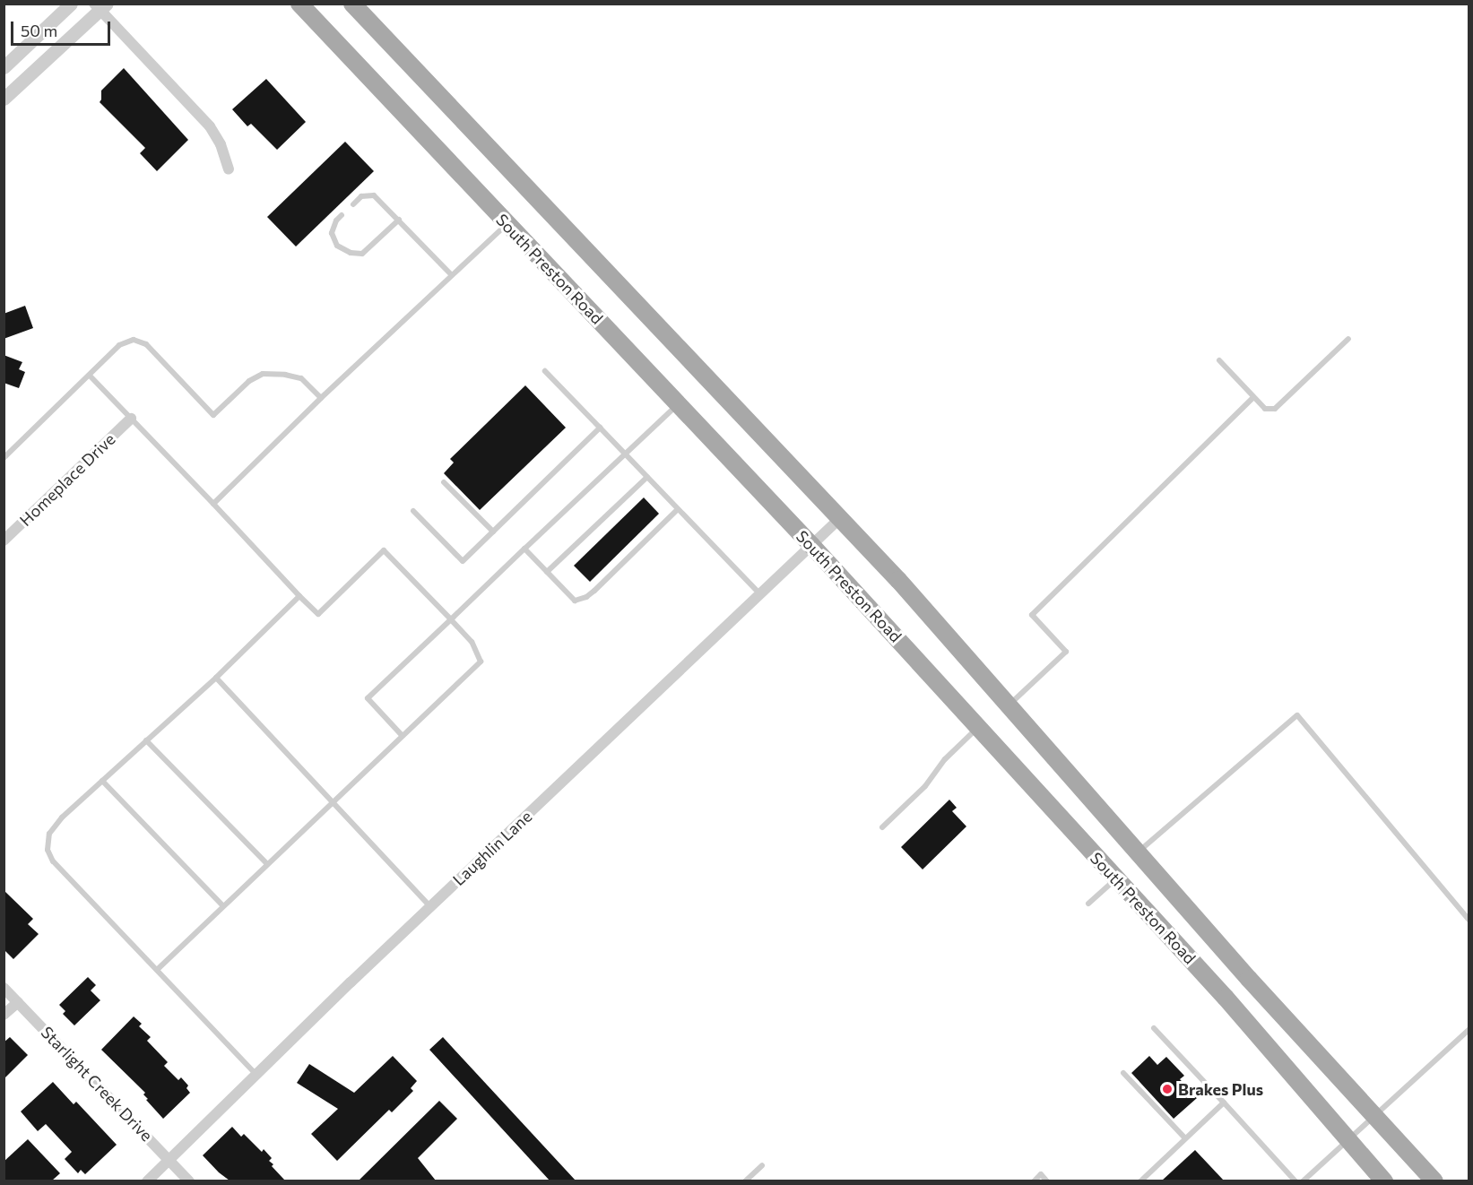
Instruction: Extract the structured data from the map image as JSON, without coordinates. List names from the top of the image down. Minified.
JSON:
{"streets":{"main road":["South Preston Road"],"street":["Homeplace Drive","Laughlin Lane","Starlight Creek Drive"]},"crossings":[["South Preston Road","Laughlin Lane"],["Laughlin Lane","Starlight Creek Drive"]],"places":["Brakes Plus"],"scale_bar":"50 m"}
